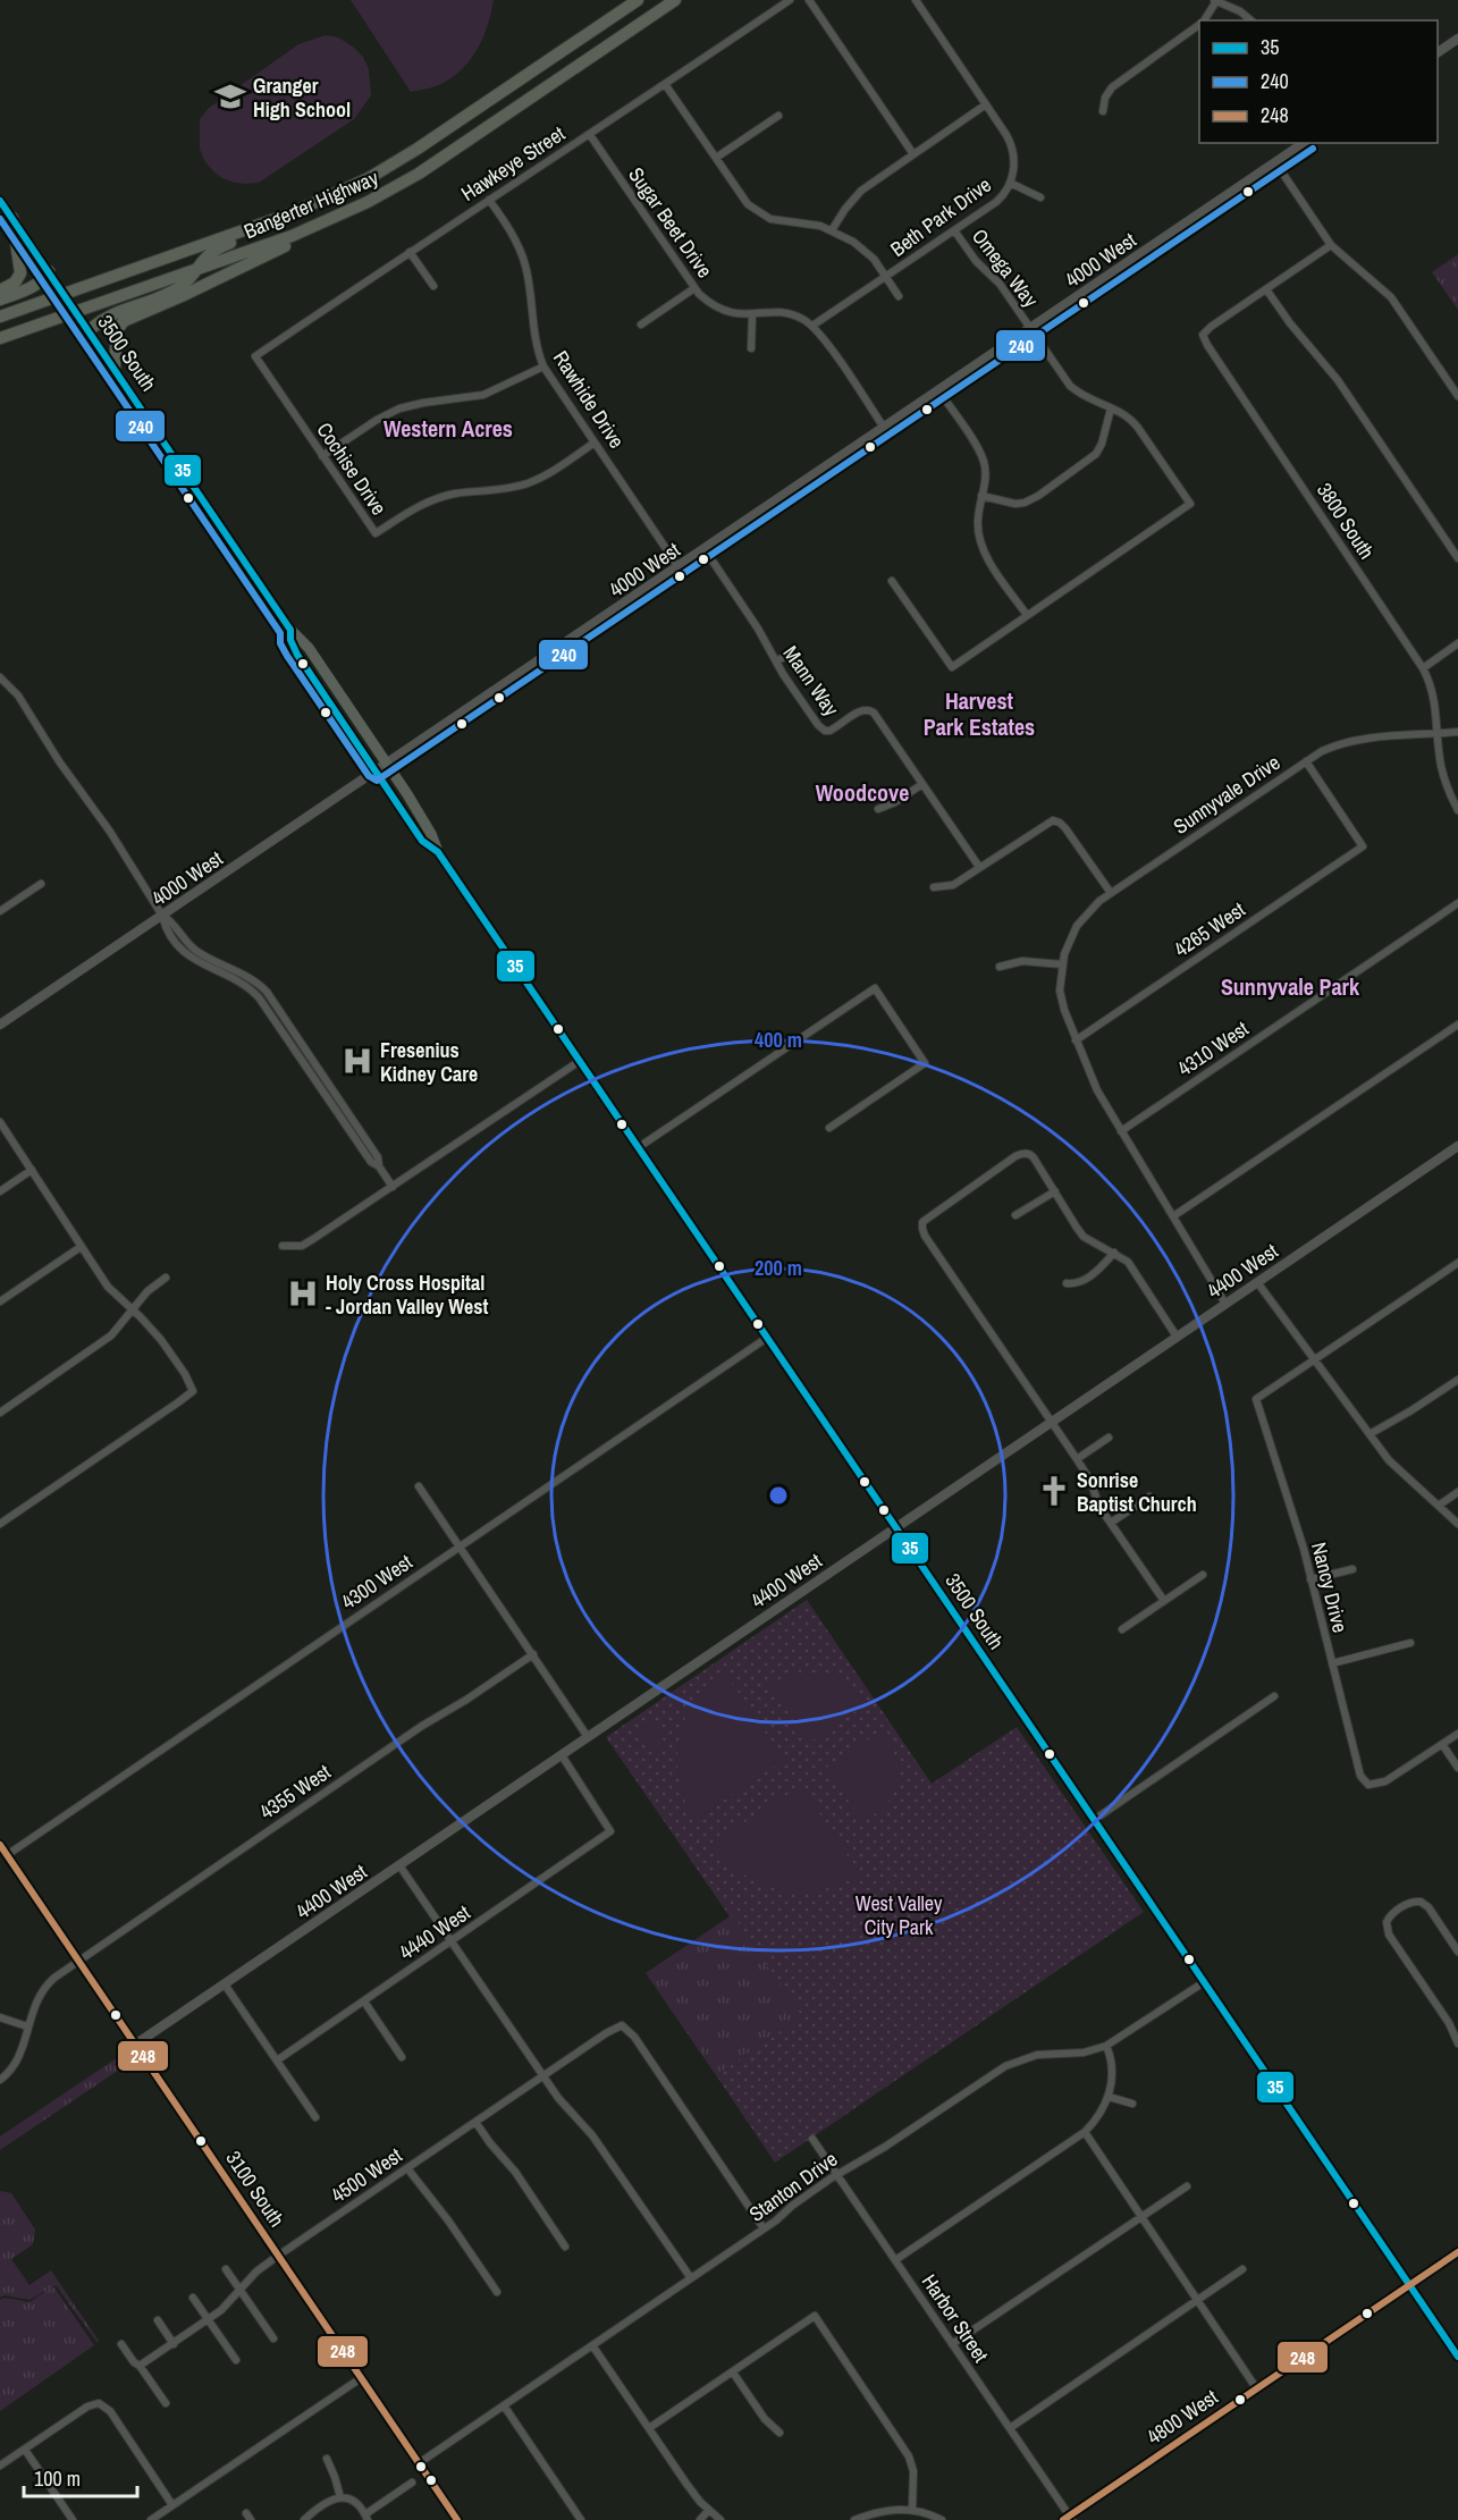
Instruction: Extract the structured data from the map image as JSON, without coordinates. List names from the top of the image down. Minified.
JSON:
{"streets":{"highway":["Bangerter Highway"],"main road":["3500 South","3100 South","4800 West"],"street":["Hawkeye Street","Beth Park Drive","Sugar Beet Drive","4000 West","Omega Way","Rawhide Drive","Cochise Drive","3800 South","Mann Way","Sunnyvale Drive","4265 West","4310 West","4400 West","4300 West","Nancy Drive","4355 West","4440 West","4500 West","Stanton Drive","Harbor Street"]},"crossings":[["Hawkeye Street","Sugar Beet Drive"],["Hawkeye Street","Rawhide Drive"],["Hawkeye Street","Cochise Drive"],["Bangerter Highway","3500 South"],["Beth Park Drive","Sugar Beet Drive"],["Beth Park Drive","Omega Way"],["4000 West","Omega Way"],["4000 West","3500 South"],["4000 West","Rawhide Drive"],["4000 West","Mann Way"],["3500 South","4400 West"],["3500 South","4300 West"],["3500 South","Stanton Drive"],["3500 South","4800 West"],["Rawhide Drive","Cochise Drive"],["3800 South","Sunnyvale Drive"],["Sunnyvale Drive","4265 West"],["Sunnyvale Drive","4310 West"],["Sunnyvale Drive","4400 West"],["4400 West","4440 West"],["4400 West","3100 South"],["4300 West","3100 South"],["4355 West","3100 South"],["4500 West","Stanton Drive"],["4500 West","3100 South"],["Stanton Drive","3100 South"],["Stanton Drive","Harbor Street"],["Harbor Street","4800 West"]],"districts":["Western Acres","Harvest Park Estates","Woodcove","Sunnyvale Park"],"parks":["West Valley City Park"],"places":{"school or university":["Granger High School"],"hospital":["Fresenius Kidney Care","Holy Cross Hospital - Jordan Valley West"],"church":["Sonrise Baptist Church"]},"lines":["transit line 240","transit line 35","transit line 248"],"legend":["35","240","248"],"scale_bar":"100 m","rings":["400 m","200 m"]}
